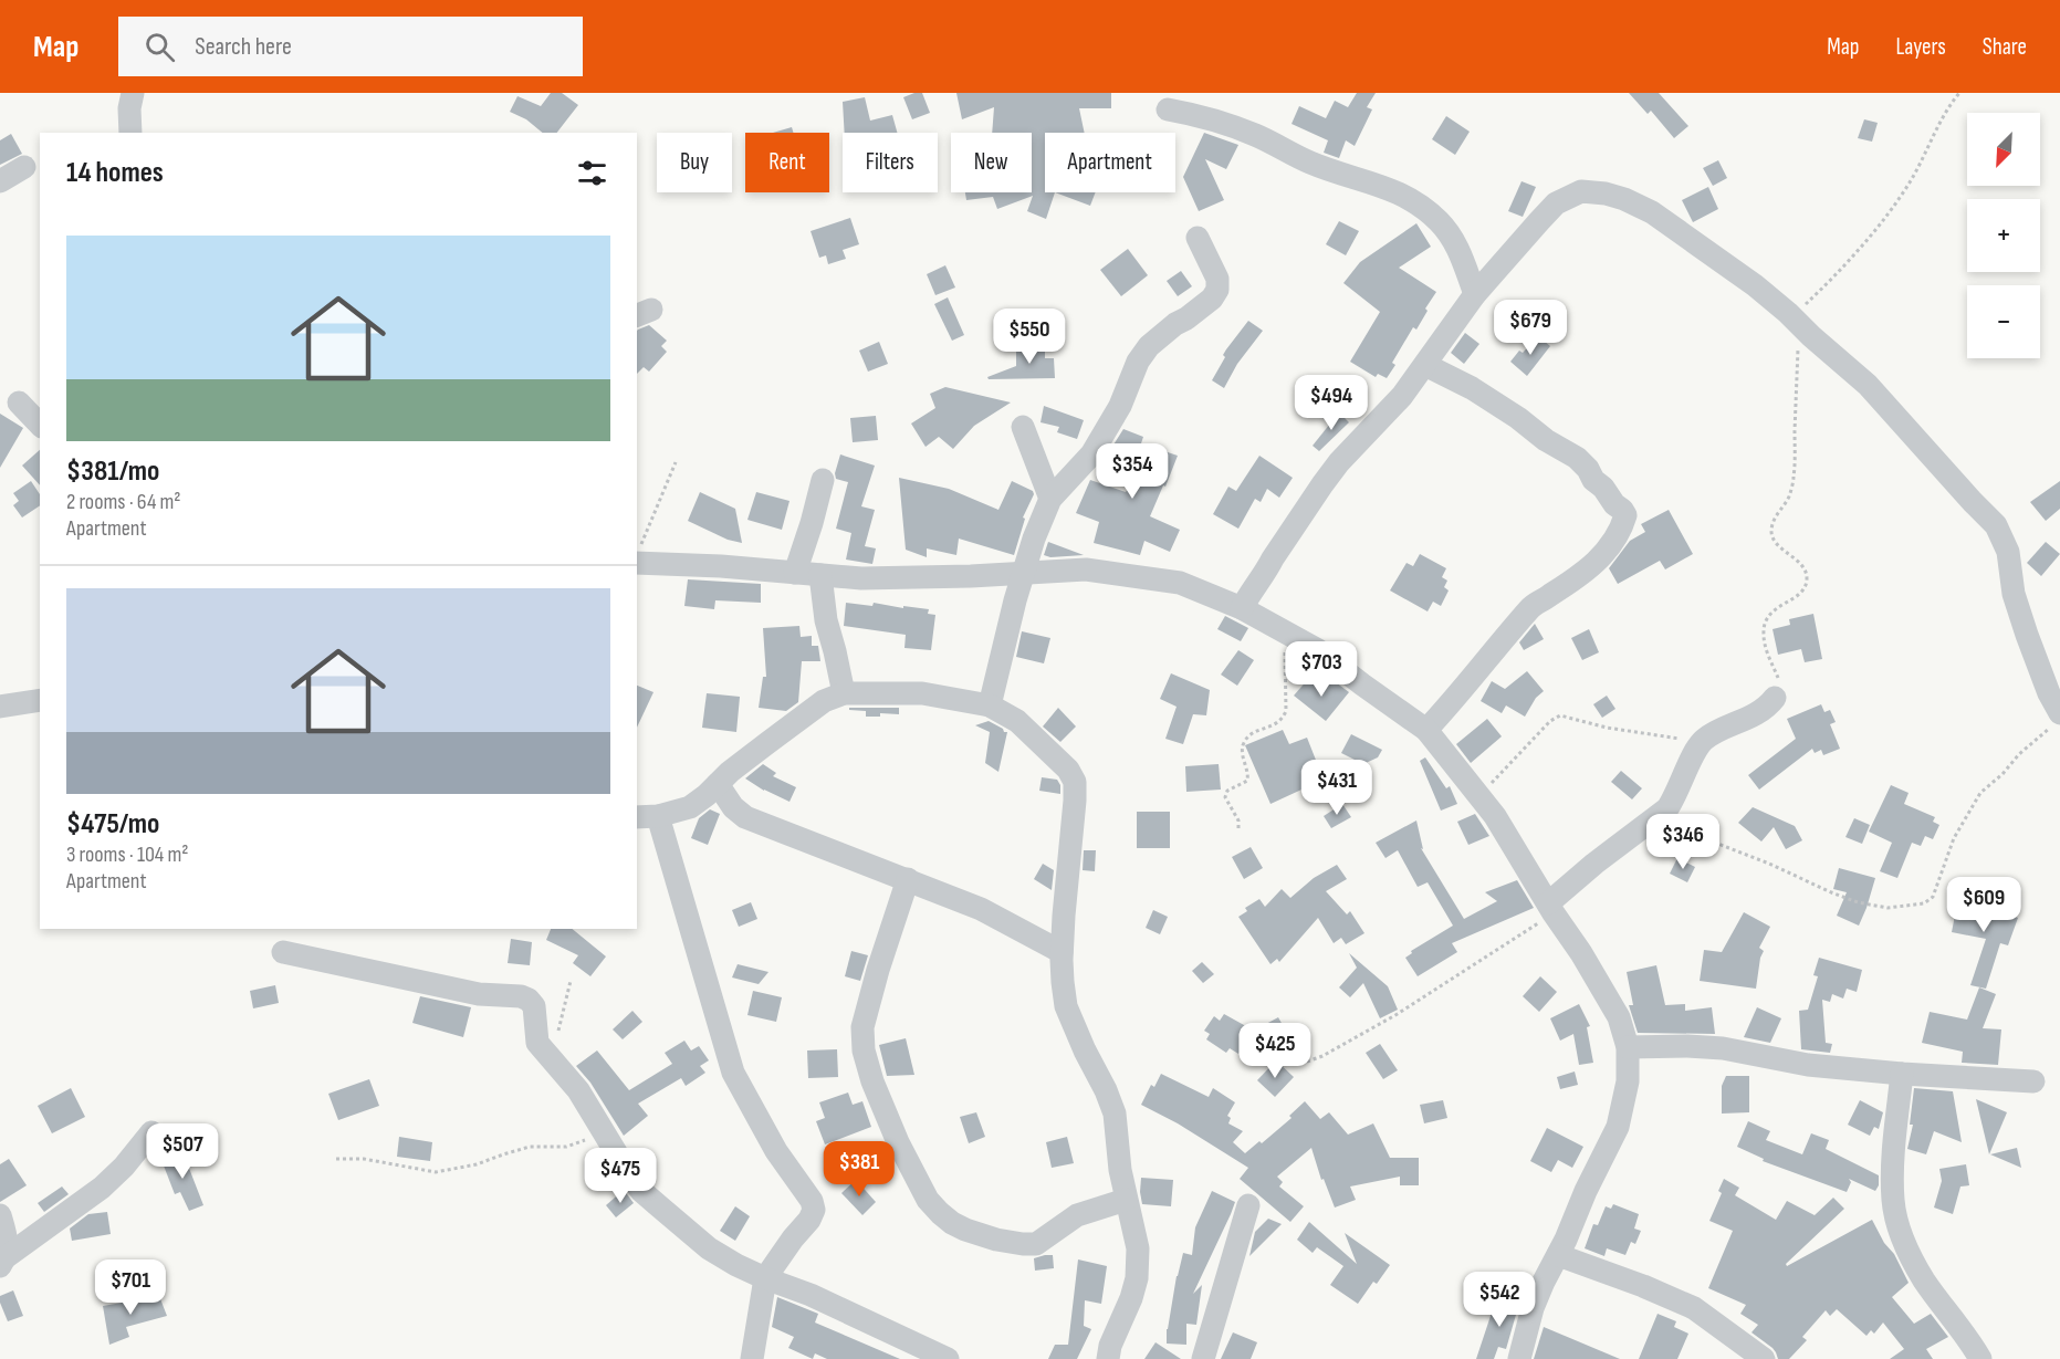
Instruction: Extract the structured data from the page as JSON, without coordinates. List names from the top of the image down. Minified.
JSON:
{"north":"bottom left","page":{"header":"Map","search":"Search here","nav":["Map","Layers","Share"],"map_buttons":["+","−"],"chip":["Buy","Rent","Filters","New","Apartment"],"heading":"14 homes","list":[{"name":"$381/mo","note":"2 rooms · 64 m² · Apartment"},{"name":"$475/mo","note":"3 rooms · 104 m² · Apartment"}],"price":["$679","$550","$494","$354","$703","$431","$346","$609","$425","$507","$381","$475","$701","$542"]}}
